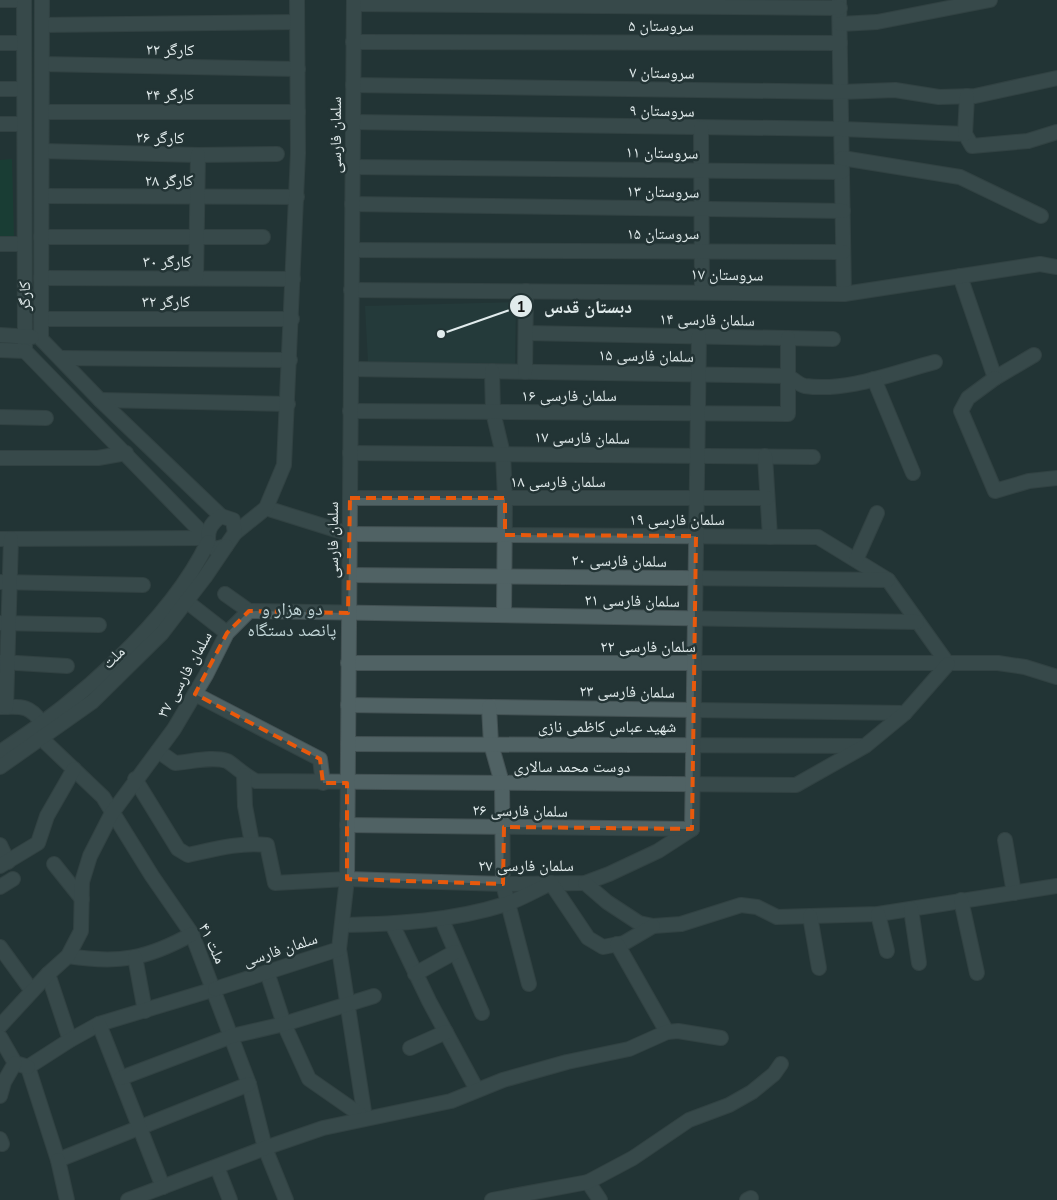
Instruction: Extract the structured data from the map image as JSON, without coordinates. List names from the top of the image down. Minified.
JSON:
{"streets":{"street":["سروستان ۵","کارگر ۲۲","سروستان ۷","کارگر ۲۴","سروستان ۹","سلمان فارسی","کارگر ۲۶","سروستان ۱۱","کارگر ۲۸","سروستان ۱۳","سروستان ۱۵","کارگر ۳۰","سروستان ۱۷","کارگر","کارگر ۳۲","سلمان فارسی ۱۴","سلمان فارسی ۱۵","سلمان فارسی ۱۶","سلمان فارسی ۱۷","سلمان فارسی ۱۸","سلمان فارسی ۱۹","سلمان فارسی ۲۰","سلمان فارسی ۲۱","سلمان فارسی ۲۲","ملت","سلمان فارسی ۳۷","سلمان فارسی ۲۳","شهید عباس کاظمی نازی","دوست محمد سالاری","سلمان فارسی ۲۶","سلمان فارسی ۲۷","ملت ۴۱"]},"crossings":[["سروستان ۵","سلمان فارسی"],["کارگر ۲۲","کارگر"],["سروستان ۷","سلمان فارسی"],["کارگر ۲۴","کارگر"],["سروستان ۹","سلمان فارسی"],["سلمان فارسی","سروستان ۱۱"],["سلمان فارسی","سروستان ۱۳"],["سلمان فارسی","سروستان ۱۵"],["سلمان فارسی","سلمان فارسی ۱۵"],["سلمان فارسی","سلمان فارسی ۱۶"],["سلمان فارسی","سلمان فارسی ۱۷"],["سلمان فارسی","سلمان فارسی ۱۸"],["سلمان فارسی","سلمان فارسی ۱۹"],["سلمان فارسی","سلمان فارسی ۲۰"],["سلمان فارسی","سلمان فارسی ۲۱"],["سلمان فارسی","سلمان فارسی ۲۲"],["سلمان فارسی","سلمان فارسی ۲۳"],["سلمان فارسی","شهید عباس کاظمی نازی"],["سلمان فارسی","دوست محمد سالاری"],["سلمان فارسی","سلمان فارسی ۲۶"],["سلمان فارسی","سلمان فارسی ۲۷"],["سلمان فارسی","ملت ۴۱"],["کارگر ۲۶","کارگر"],["کارگر ۲۸","کارگر"],["کارگر ۳۰","کارگر"],["کارگر","کارگر ۳۲"],["سلمان فارسی ۱۵","سلمان فارسی ۱۶"],["سلمان فارسی ۱۹","سلمان فارسی ۲۰"],["سلمان فارسی ۱۹","سلمان فارسی ۲۱"],["سلمان فارسی ۱۹","سلمان فارسی ۲۲"],["ملت","ملت ۴۱"],["سلمان فارسی ۳۷","دوست محمد سالاری"],["سلمان فارسی ۳۷","ملت ۴۱"],["شهید عباس کاظمی نازی","دوست محمد سالاری"],["سلمان فارسی ۲۶","سلمان فارسی ۲۷"]],"districts":["دو هزار و پانصد دستگاه"],"places":["دبستان قدس"]}
